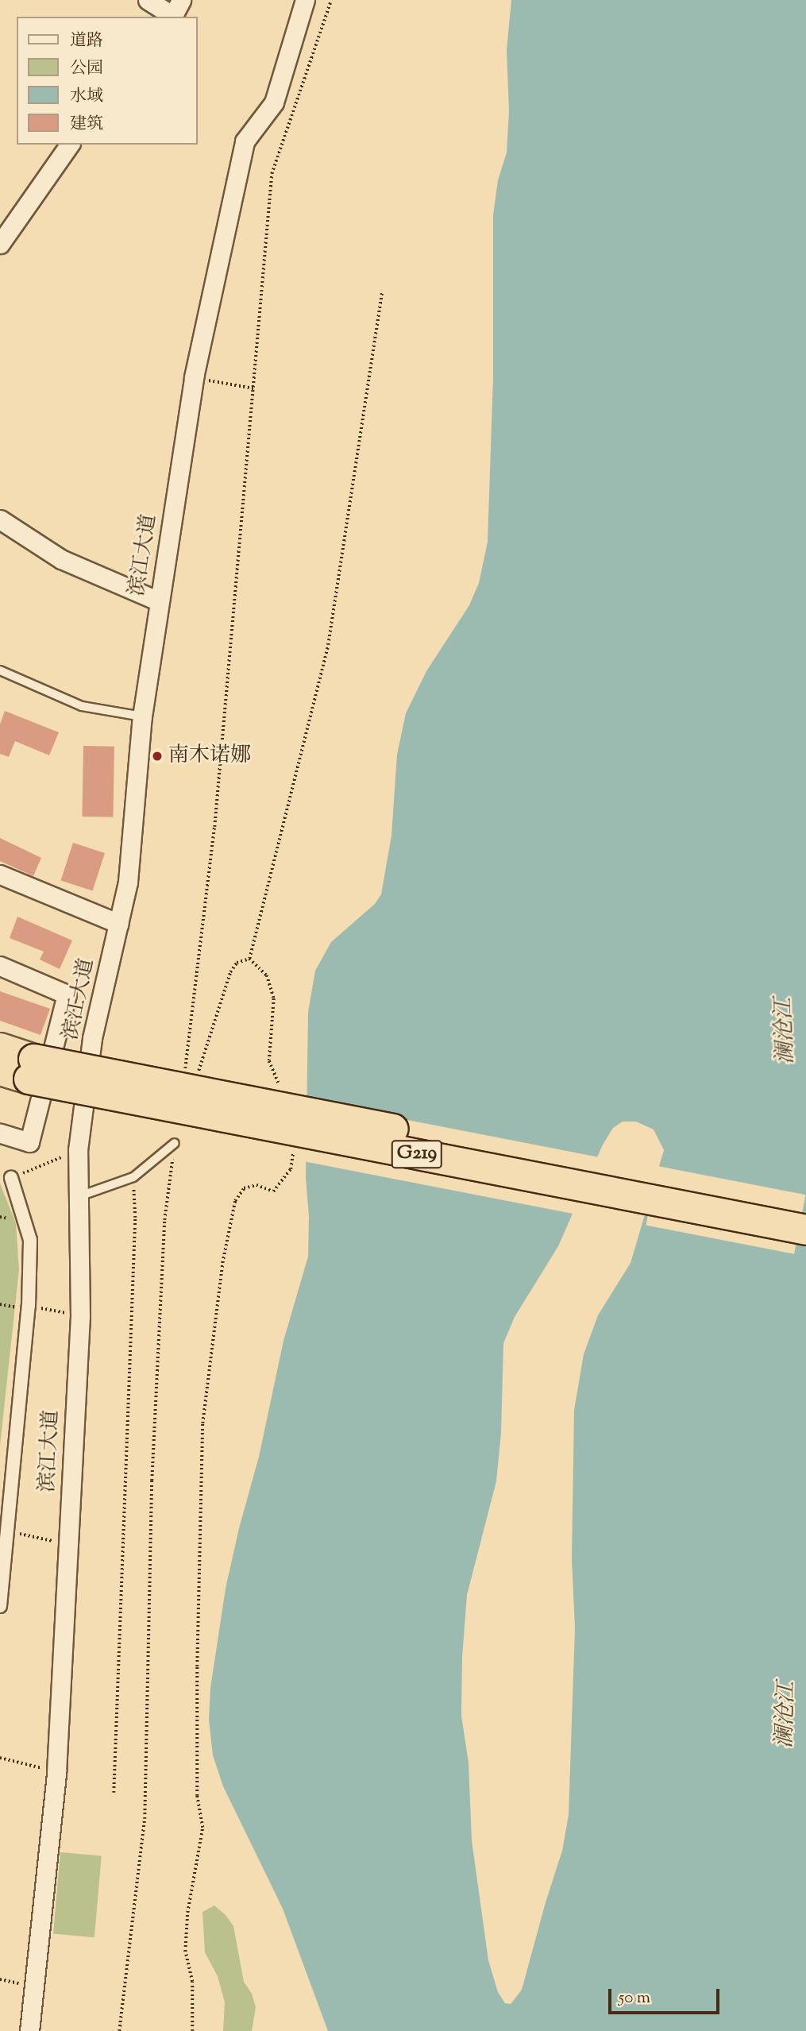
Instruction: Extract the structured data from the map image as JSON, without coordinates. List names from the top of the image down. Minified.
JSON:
{"streets":{"highway":["G219"],"street":["滨江大道"]},"water":["澜沧江"],"places":["南木诺娜"],"legend":["道路","公园","水域","建筑"],"scale_bar":"50 m"}
